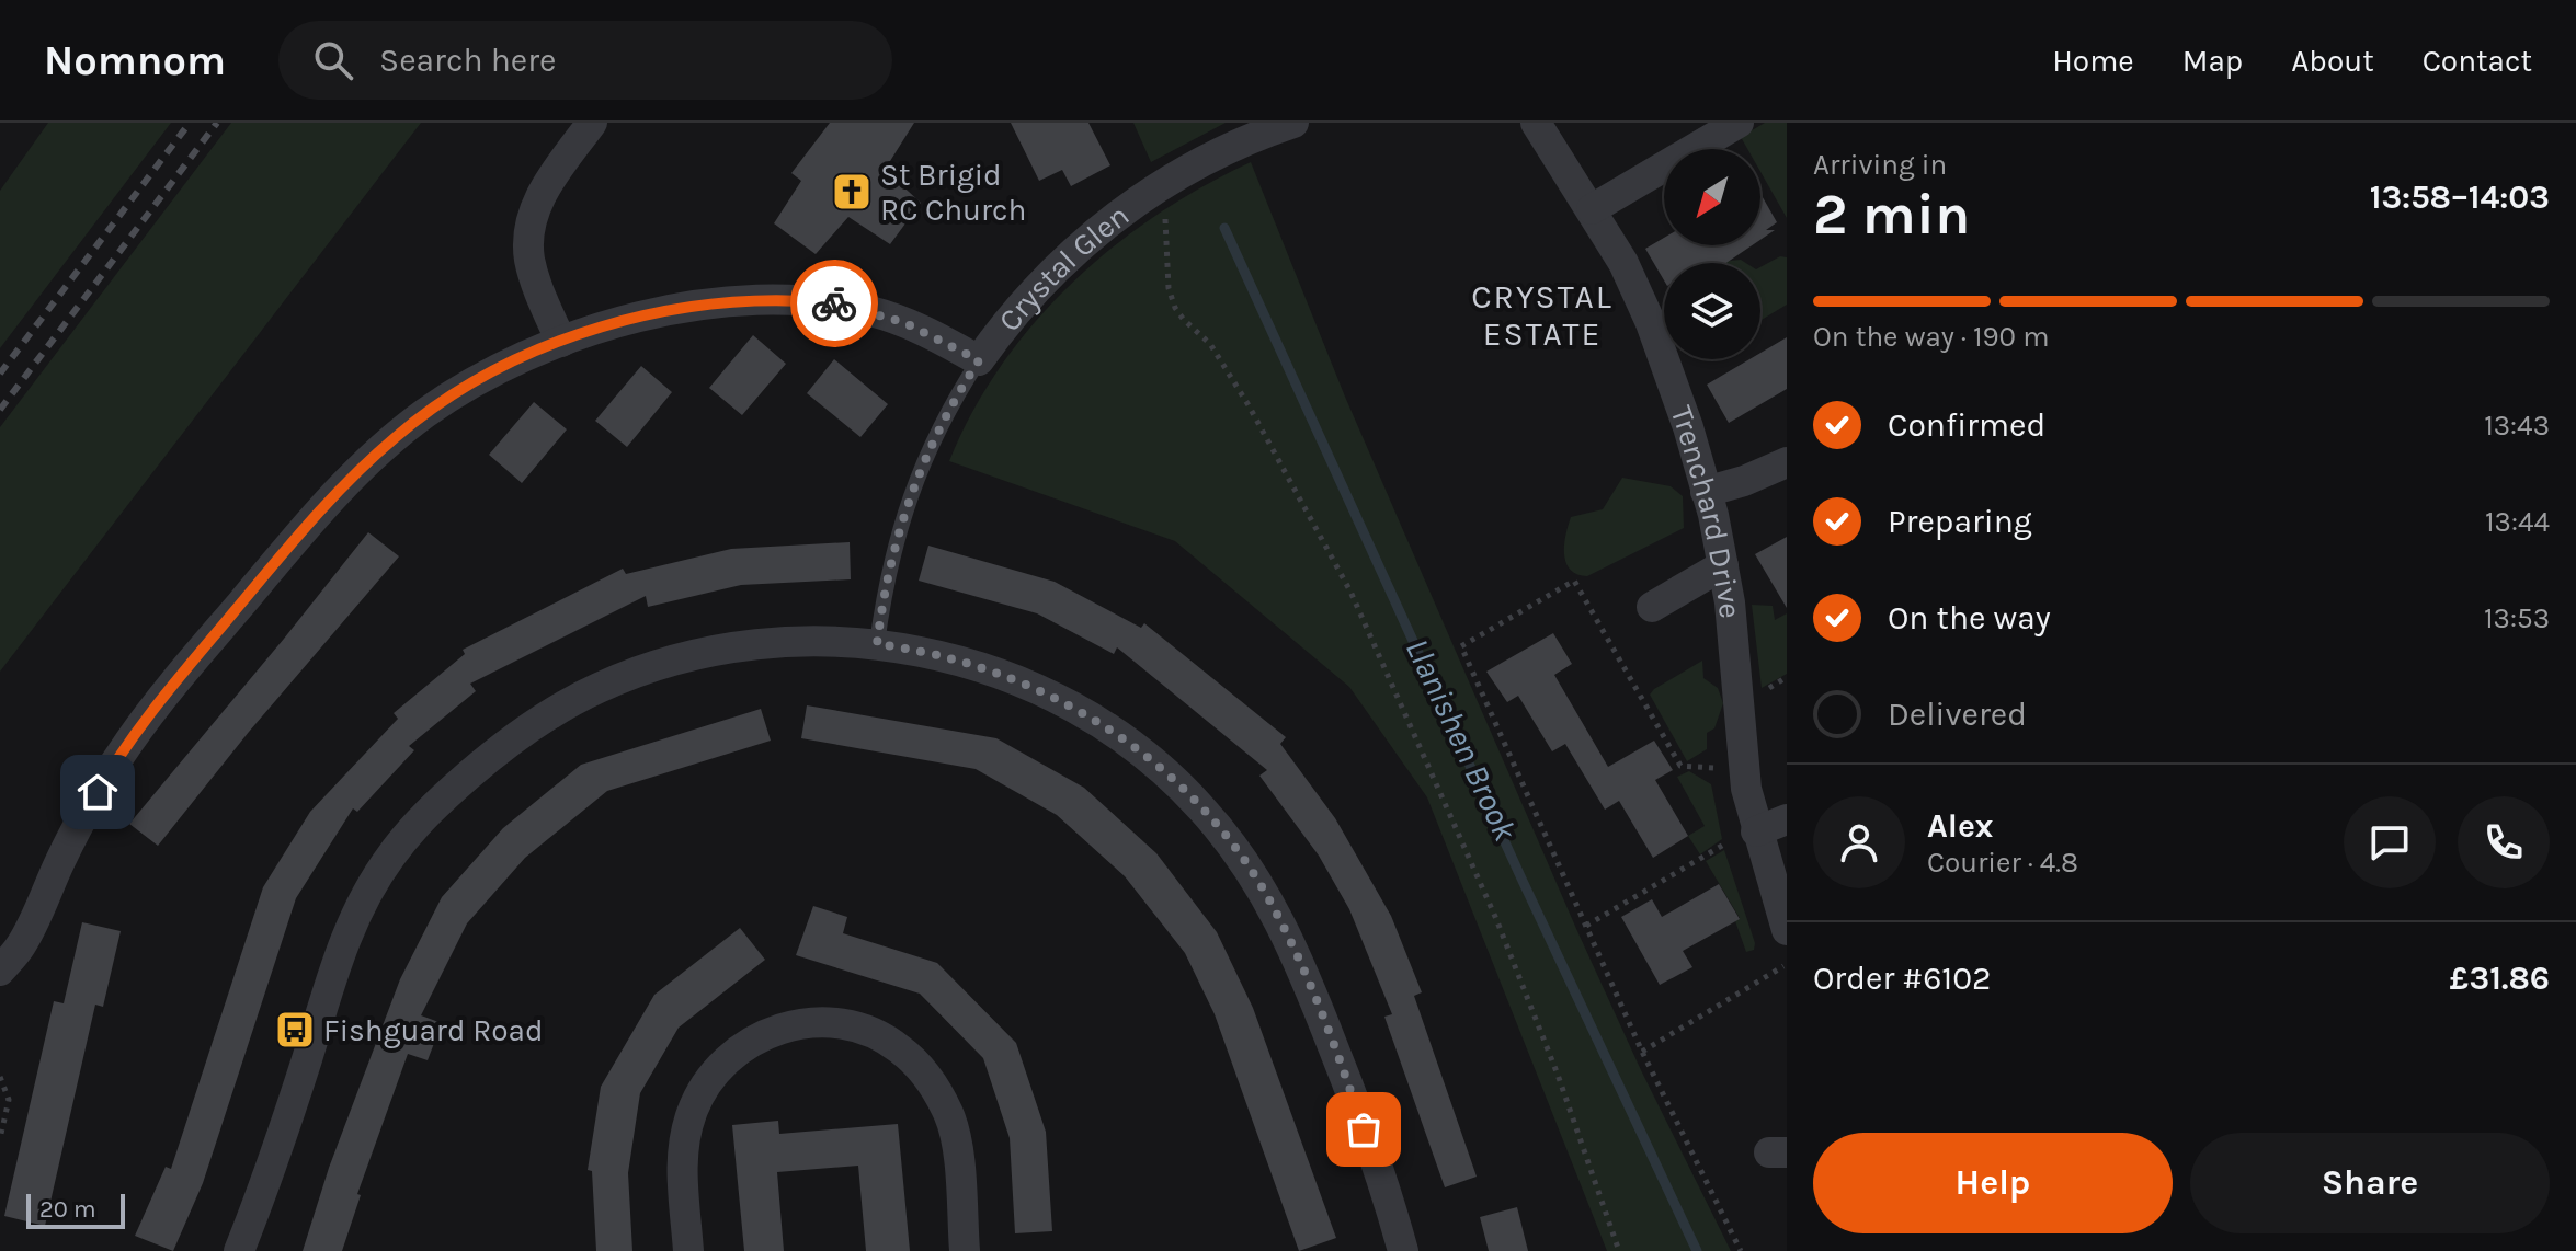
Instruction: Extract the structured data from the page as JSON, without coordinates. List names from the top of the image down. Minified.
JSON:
{"streets":{"street":["Crystal Glen","Trenchard Drive"]},"districts":["CRYSTAL ESTATE"],"water":["Llanishen Brook"],"places":{"church":["St Brigid RC Church"],"bus stop":["Fishguard Road"]},"scale_bar":"20 m","north":"bottom left","page":{"header":"Nomnom","search":"Search here","nav":["Home","Map","About","Contact"],"heading":["2 min","Arriving in","13:58–14:03"],"panel":["Alex","Courier · 4.8","Order #6102","£31.86"],"bar":"On the way · 190 m","list":[["Confirmed","13:43"],["Preparing","13:44"],["On the way","13:53"],"Delivered"],"buttons":["Help","Share"],"scale":"20 m"}}
